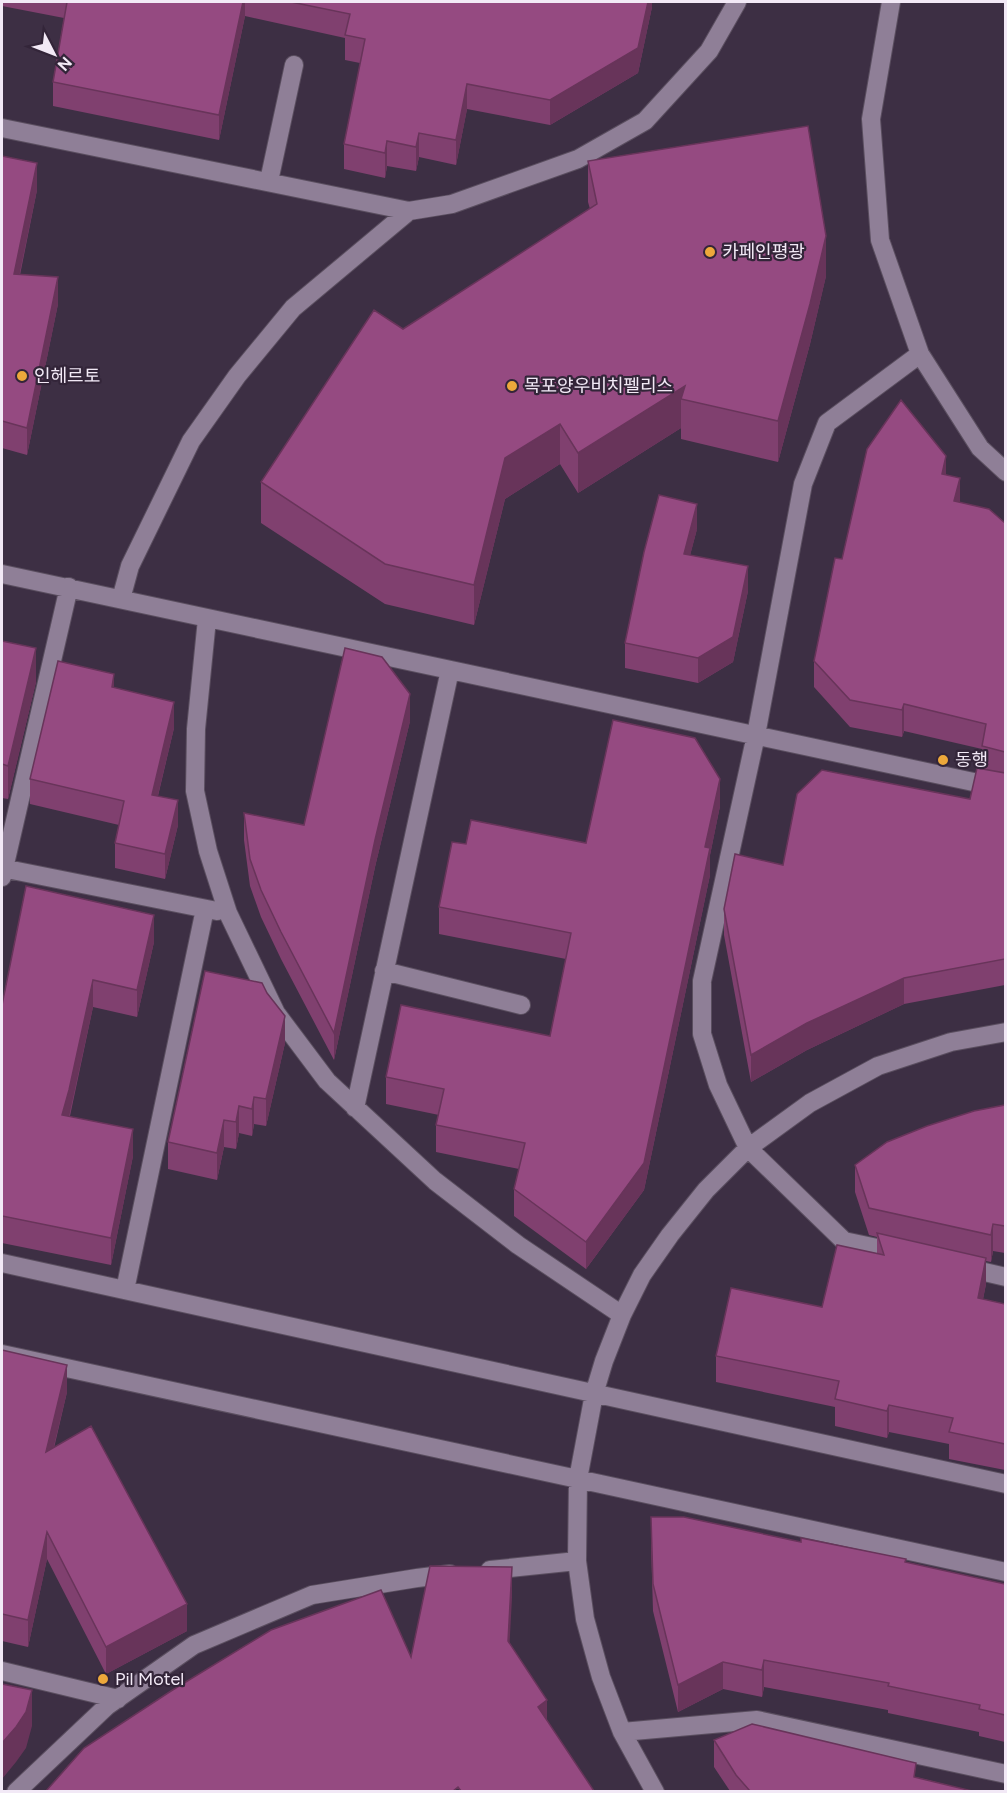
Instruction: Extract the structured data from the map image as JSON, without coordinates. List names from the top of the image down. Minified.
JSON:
{"places":["카페인평광","인헤르토","목포양우비치펠리스","동행","Pil Motel"],"north":"bottom right"}
